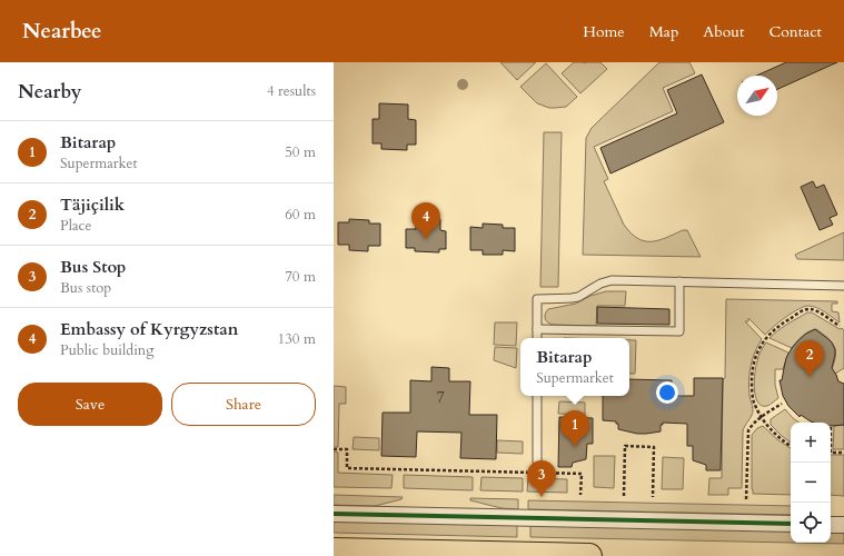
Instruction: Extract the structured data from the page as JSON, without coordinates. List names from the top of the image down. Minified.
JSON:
{"house_numbers":["7"],"north":"top right","page":{"header":"Nearbee","nav":["Home","Map","About","Contact"],"heading":["Nearby","4 results"],"list":[{"mark":"1","name":"Bitarap","note":"Supermarket","value":"50 m"},{"mark":"2","name":"Täjiçilik","note":"Place","value":"60 m"},{"mark":"3","name":"Bus Stop","note":"Bus stop","value":"70 m"},{"mark":"4","name":"Embassy of Kyrgyzstan","note":"Public building","value":"130 m"}],"pins":["4","2","1","3"],"popup":["Bitarap","Supermarket"],"buttons":["Save","Share"],"map_buttons":["+","−"]}}
